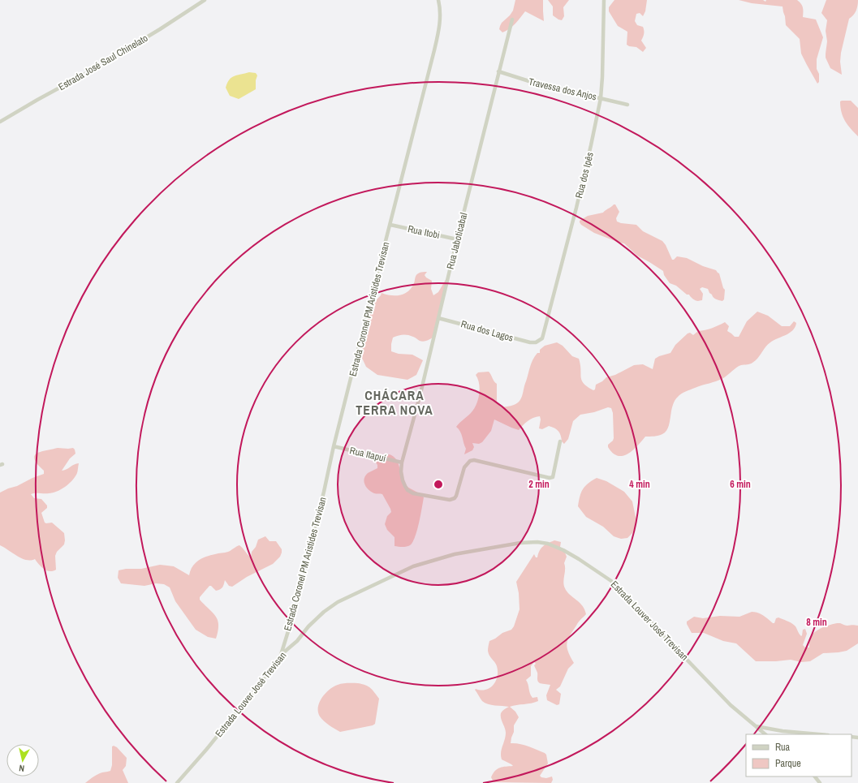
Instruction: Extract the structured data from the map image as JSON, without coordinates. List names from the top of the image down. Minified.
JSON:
{"streets":{"street":["Estrada José Saul Chinelato","Travessa dos Anjos","Rua dos Ipês","Rua Itobi","Rua Jaboticabal","Estrada Coronel PM Aristides Trevisan","Rua dos Lagos","Rua Itapuí","Estrada Louver José Trevisan"]},"crossings":[["Travessa dos Anjos","Rua dos Ipês"],["Travessa dos Anjos","Rua Jaboticabal"],["Rua dos Ipês","Rua dos Lagos"],["Rua Itobi","Rua Jaboticabal"],["Rua Itobi","Estrada Coronel PM Aristides Trevisan"],["Rua Jaboticabal","Rua dos Lagos"],["Rua Jaboticabal","Rua Itapuí"],["Estrada Coronel PM Aristides Trevisan","Rua Itapuí"],["Estrada Coronel PM Aristides Trevisan","Estrada Louver José Trevisan"]],"districts":["CHÁCARA TERRA NOVA"],"legend":["Rua","Parque"],"north":"bottom","rings":["2 min","4 min","6 min","8 min"]}
